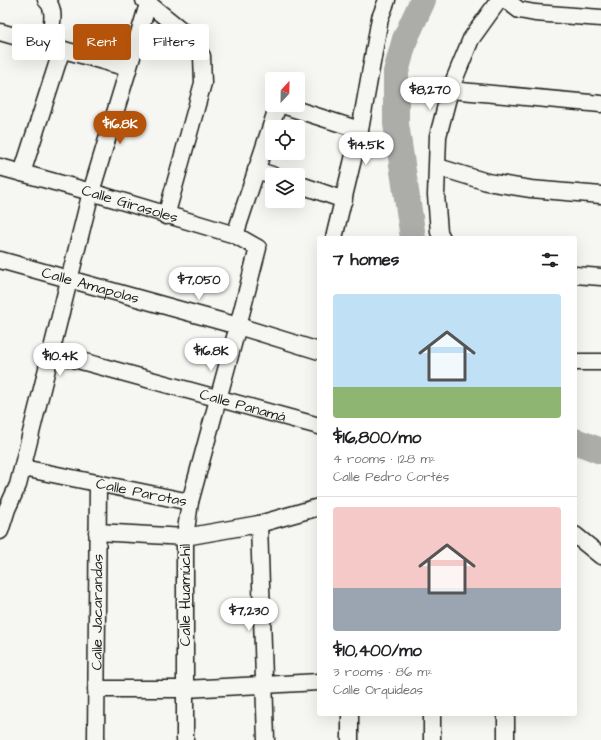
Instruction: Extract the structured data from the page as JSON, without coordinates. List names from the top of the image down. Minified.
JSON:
{"streets":{"street":["Calle Girasoles","Calle Amapolas","Calle Panamá","Calle Parotas","Calle Huamúchil","Calle Jacarandas"]},"crossings":[["Calle Girasoles","Calle Amapolas"],["Calle Parotas","Calle Huamúchil"],["Calle Parotas","Calle Jacarandas"],["Calle Huamúchil","Calle Jacarandas"]],"north":"top","page":{"chip":["Buy","Rent","Filters"],"price":["$8,270","$16.8K","$14.5K","$7,050","$16.8K","$10.4K","$7,230"],"heading":"7 homes","list":[{"name":"$16,800/mo","note":"4 rooms · 128 m² · Calle Pedro Cortés"},{"name":"$10,400/mo","note":"3 rooms · 86 m² · Calle Orquídeas"}]}}
